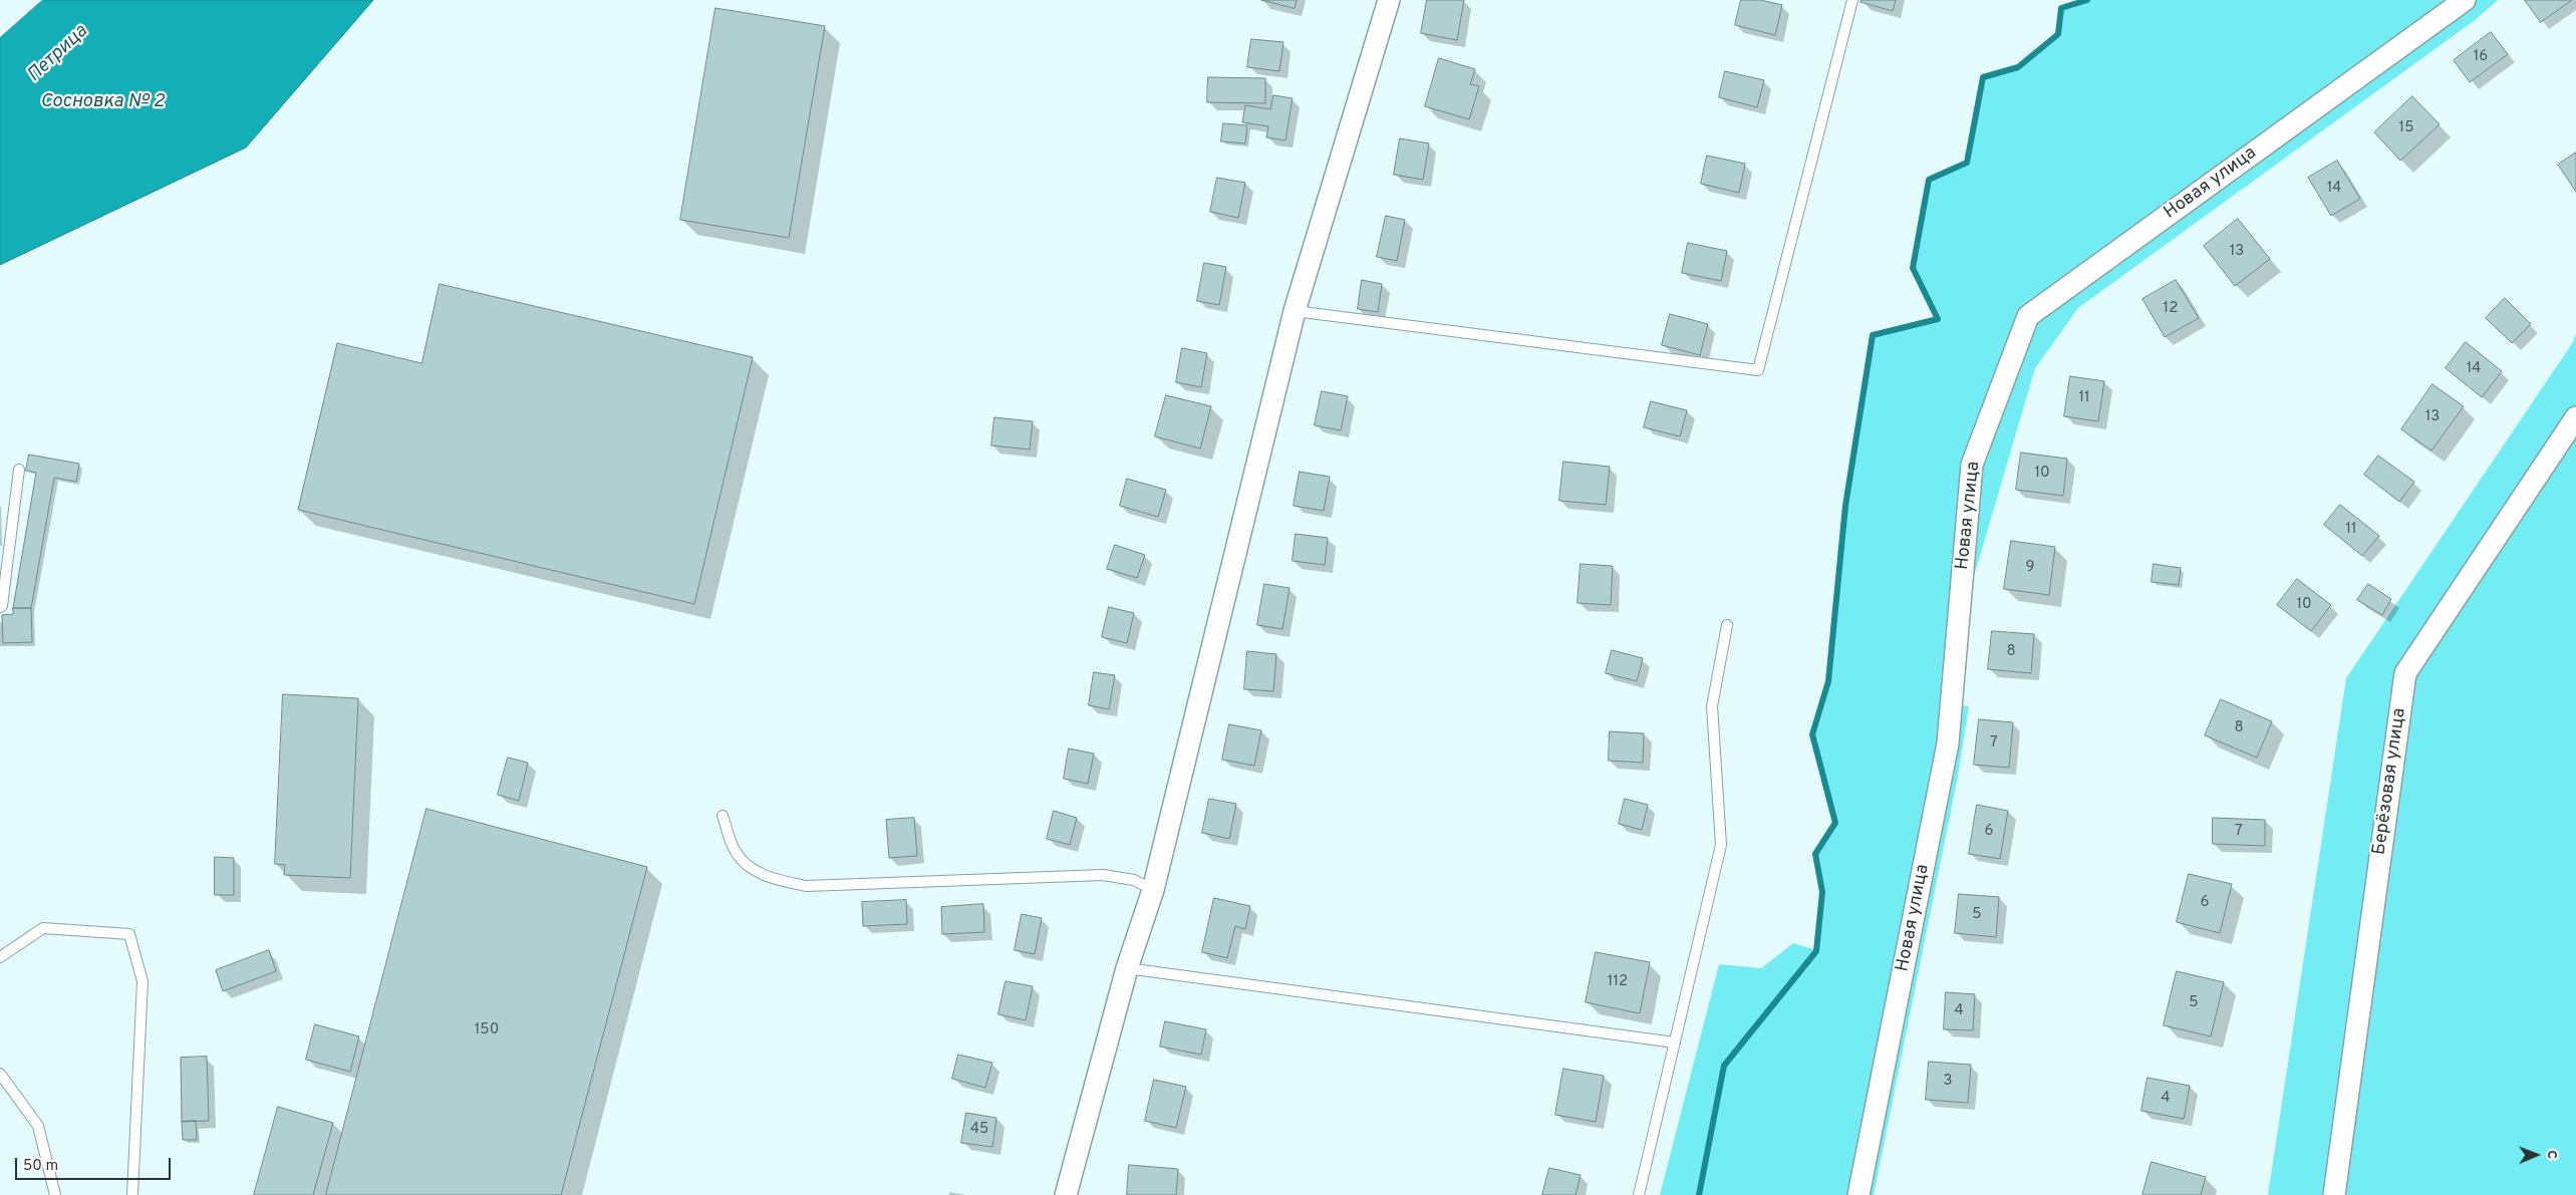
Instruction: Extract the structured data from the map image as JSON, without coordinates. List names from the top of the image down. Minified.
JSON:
{"streets":{"street":["Новая улица","Берёзовая улица"]},"water":["Петрица","Сосновка № 2"],"house_numbers":["16","15","14","13","12","14","11","13","10","11","9","10","8","8","7","6","7","6","5","112","5","4","150","3","4","45"],"scale_bar":"50 m","north":"right"}
